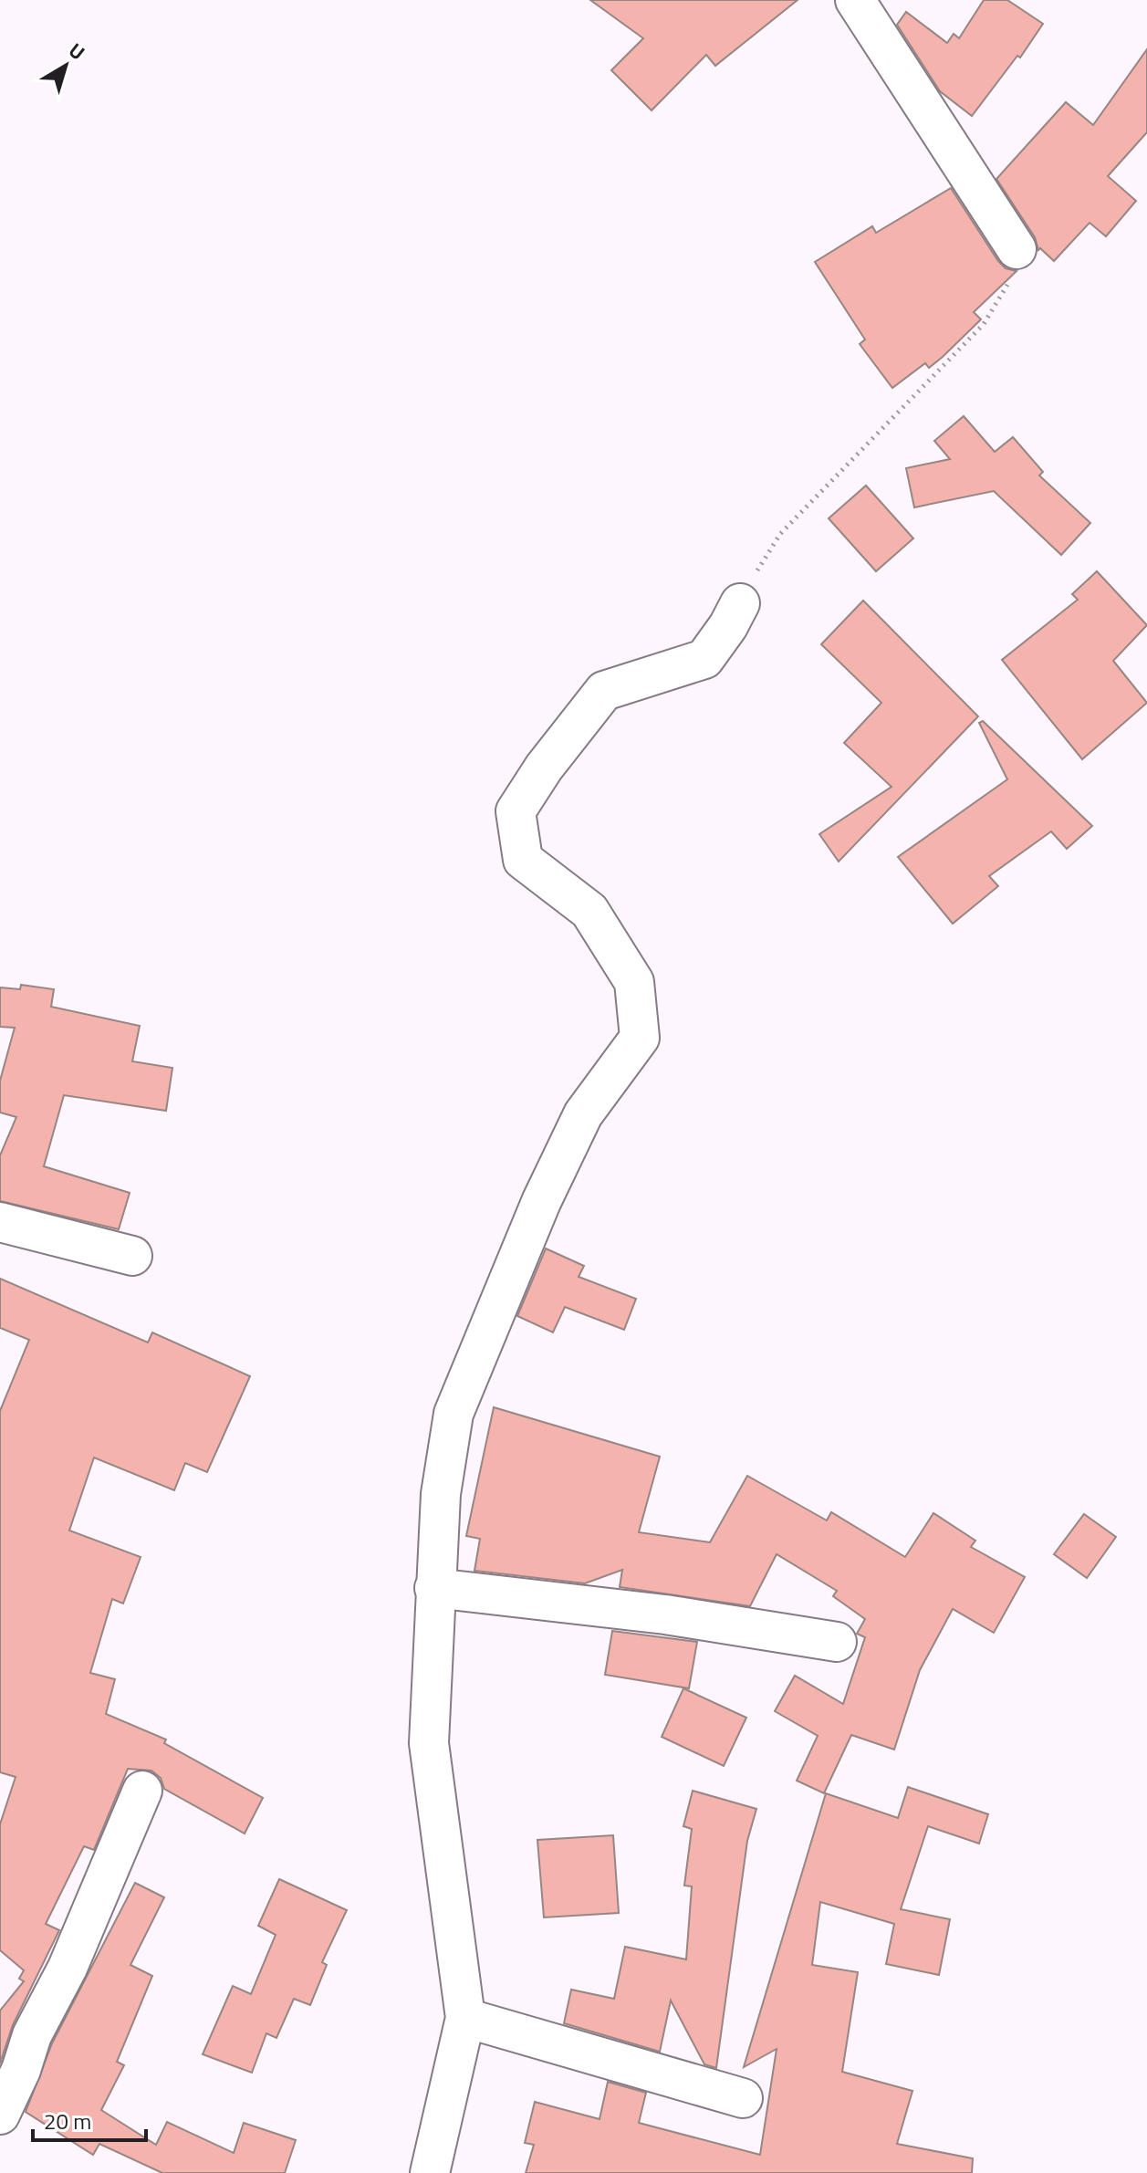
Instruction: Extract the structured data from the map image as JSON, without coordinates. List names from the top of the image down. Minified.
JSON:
{"scale_bar":"20 m","north":"top right"}
